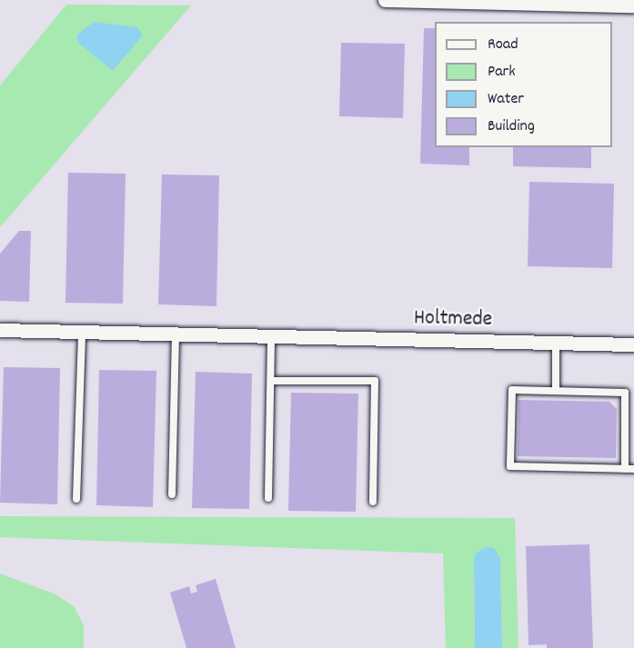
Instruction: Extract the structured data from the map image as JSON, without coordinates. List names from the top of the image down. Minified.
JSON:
{"streets":{"street":["Holtmede"]},"legend":["Road","Park","Water","Building"]}
